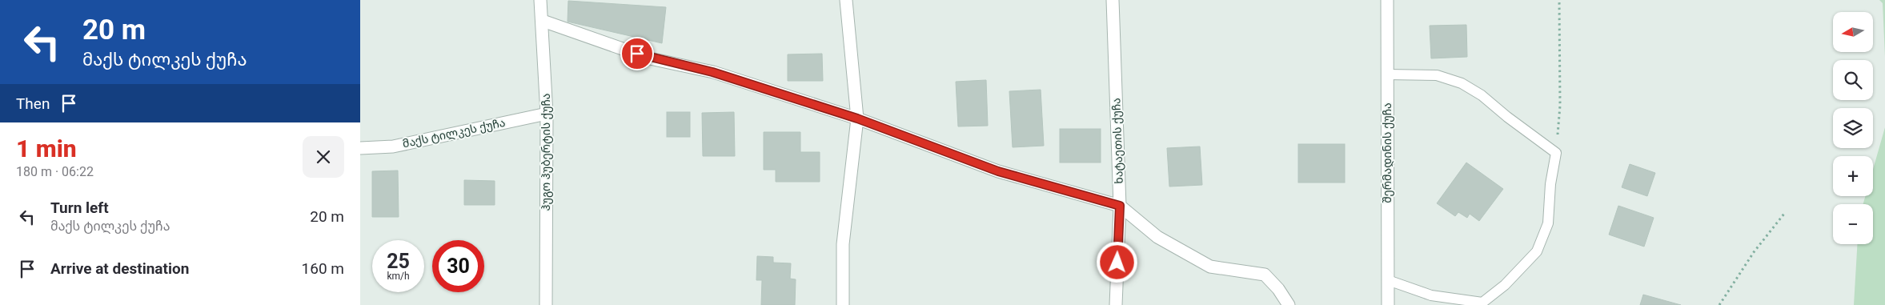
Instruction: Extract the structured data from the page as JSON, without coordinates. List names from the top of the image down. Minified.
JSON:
{"streets":{"street":["მაქს ტილკეს ქუჩა","ხატაეთის ქუჩა","ჰუგო ჰუბერტის ქუჩა","შერმადინის ქუჩა"]},"crossings":[["მაქს ტილკეს ქუჩა","ჰუგო ჰუბერტის ქუჩა"]],"north":"left","page":{"turn":["20 m","მაქს ტილკეს ქუჩა"],"map_buttons":["+","−"],"then":"Then","heading":["1 min","180 m · 06:22"],"list":[{"name":"Turn left","note":"მაქს ტილკეს ქუჩა","value":"20 m"},{"name":"Arrive at destination","value":"160 m"}],"speed":"25 km/h","limit":"30"}}
